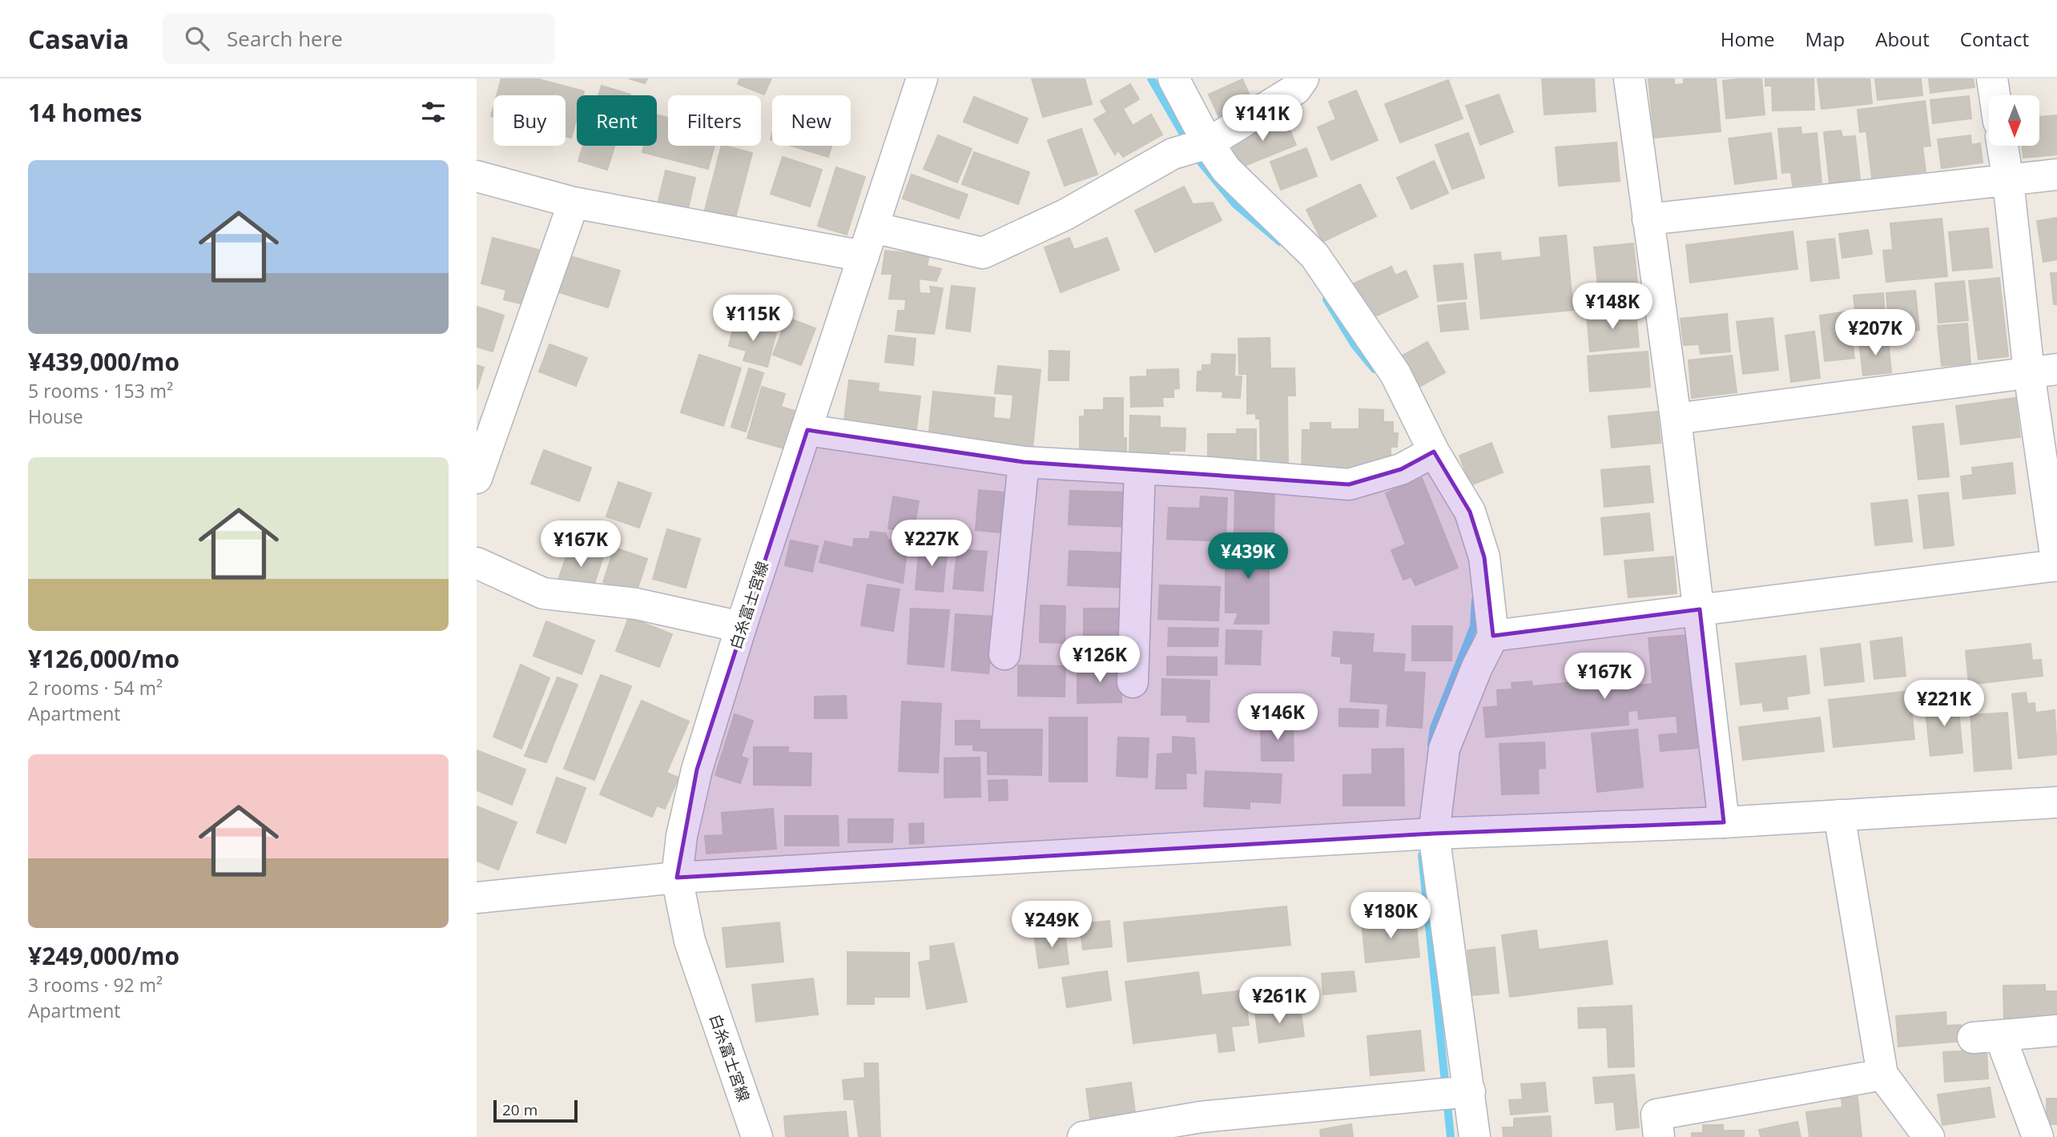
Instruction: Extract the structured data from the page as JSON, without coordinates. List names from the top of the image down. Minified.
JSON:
{"streets":{"street":["白糸富士宮線"]},"scale_bar":"20 m","north":"bottom","page":{"header":"Casavia","search":"Search here","nav":["Home","Map","About","Contact"],"heading":"14 homes","price":["¥141K","¥148K","¥115K","¥207K","¥227K","¥167K","¥439K","¥126K","¥167K","¥221K","¥146K","¥180K","¥249K","¥261K"],"chip":["Buy","Rent","Filters","New"],"list":[{"name":"¥439,000/mo","note":"5 rooms · 153 m² · House"},{"name":"¥126,000/mo","note":"2 rooms · 54 m² · Apartment"},{"name":"¥249,000/mo","note":"3 rooms · 92 m² · Apartment"}],"scale":"20 m"}}
